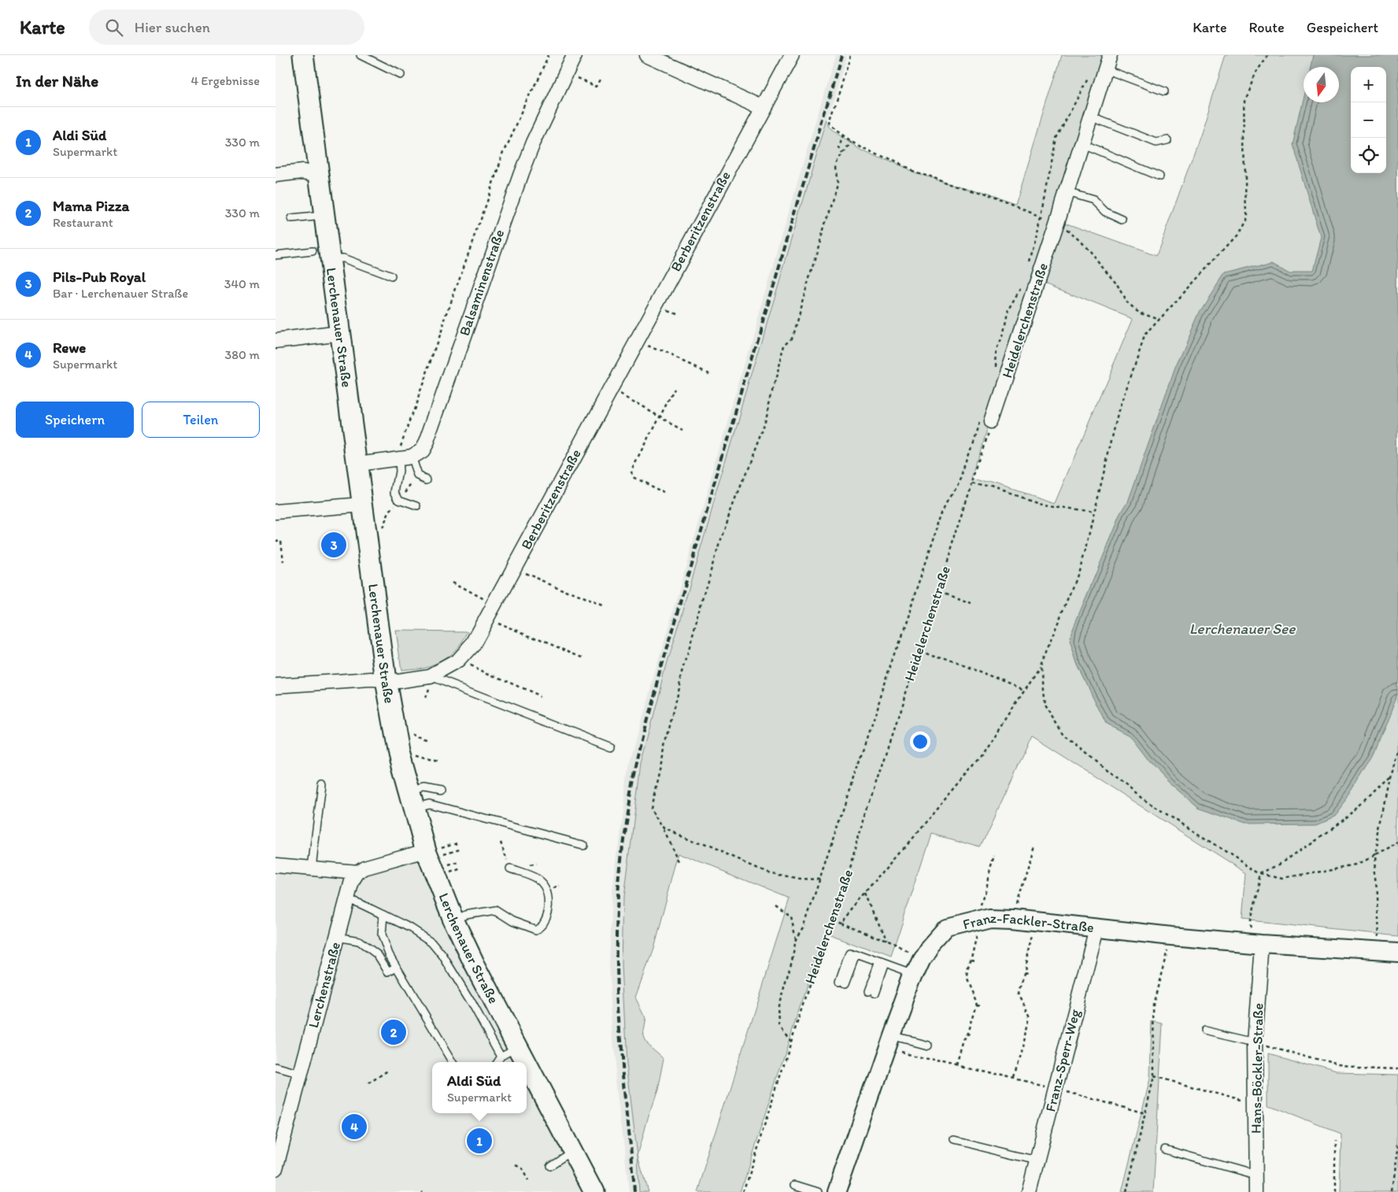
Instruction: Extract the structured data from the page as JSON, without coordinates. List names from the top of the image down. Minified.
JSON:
{"streets":{"main road":["Lerchenauer Straße"],"street":["Berberitzenstraße","Balsaminenstraße","Heidelerchenstraße","Franz-Fackler-Straße","Lerchenstraße","Franz-Sperr-Weg","Hans-Böckler-Straße"]},"crossings":[["Berberitzenstraße","Lerchenauer Straße"],["Balsaminenstraße","Lerchenauer Straße"],["Franz-Fackler-Straße","Franz-Sperr-Weg"],["Franz-Fackler-Straße","Hans-Böckler-Straße"]],"water":["Lerchenauer See"],"north":"bottom","page":{"header":"Karte","search":"Hier suchen","nav":["Karte","Route","Gespeichert"],"heading":["In der Nähe","4 Ergebnisse"],"map_buttons":["+","−"],"list":[{"mark":"1","name":"Aldi Süd","note":"Supermarkt","value":"330 m"},{"mark":"2","name":"Mama Pizza","note":"Restaurant","value":"330 m"},{"mark":"3","name":"Pils-Pub Royal","note":"Bar · Lerchenauer Straße","value":"340 m"},{"mark":"4","name":"Rewe","note":"Supermarkt","value":"380 m"}],"buttons":["Speichern","Teilen"],"pins":["3","2","4","1"],"popup":["Aldi Süd","Supermarkt"]}}
